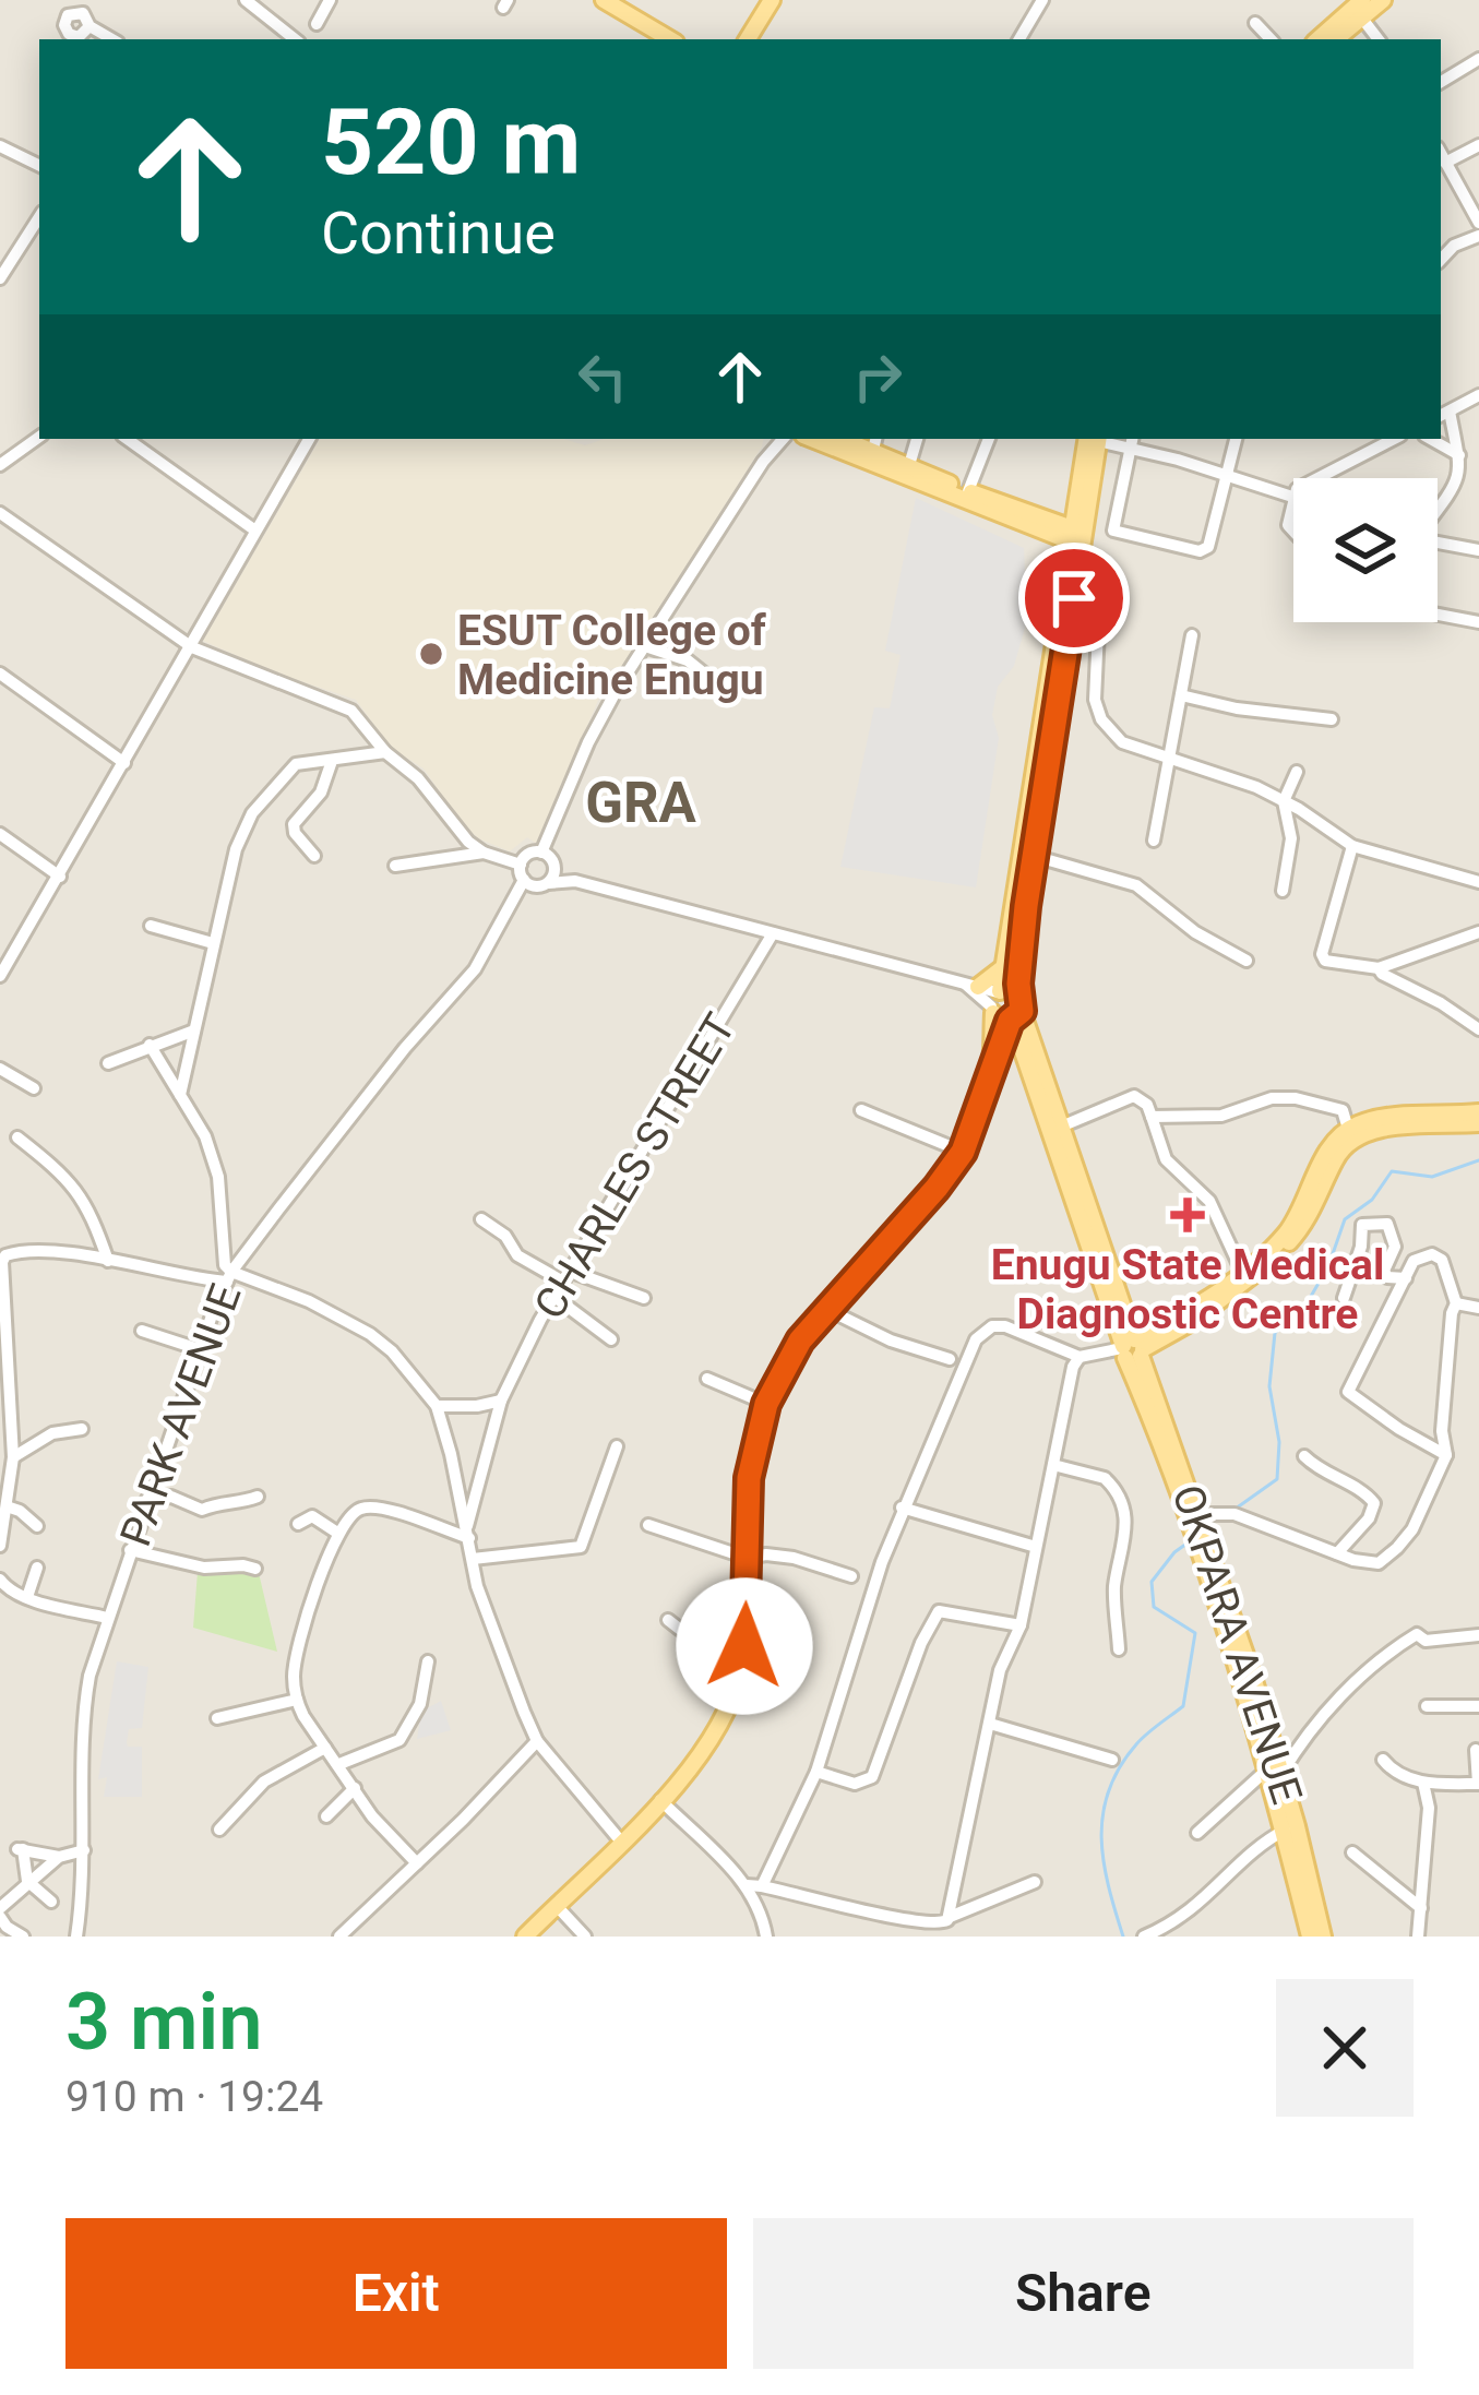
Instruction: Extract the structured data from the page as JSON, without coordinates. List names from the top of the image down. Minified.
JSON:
{"streets":{"main road":["OKPARA AVENUE"],"street":["CHARLES STREET","PARK AVENUE"]},"districts":["GRA"],"places":{"other":["ESUT College of Medicine Enugu"],"health":["Enugu State Medical Diagnostic Centre"]},"page":{"turn":["520 m","Continue"],"heading":["3 min","910 m · 19:24"],"buttons":["Exit","Share"]}}
